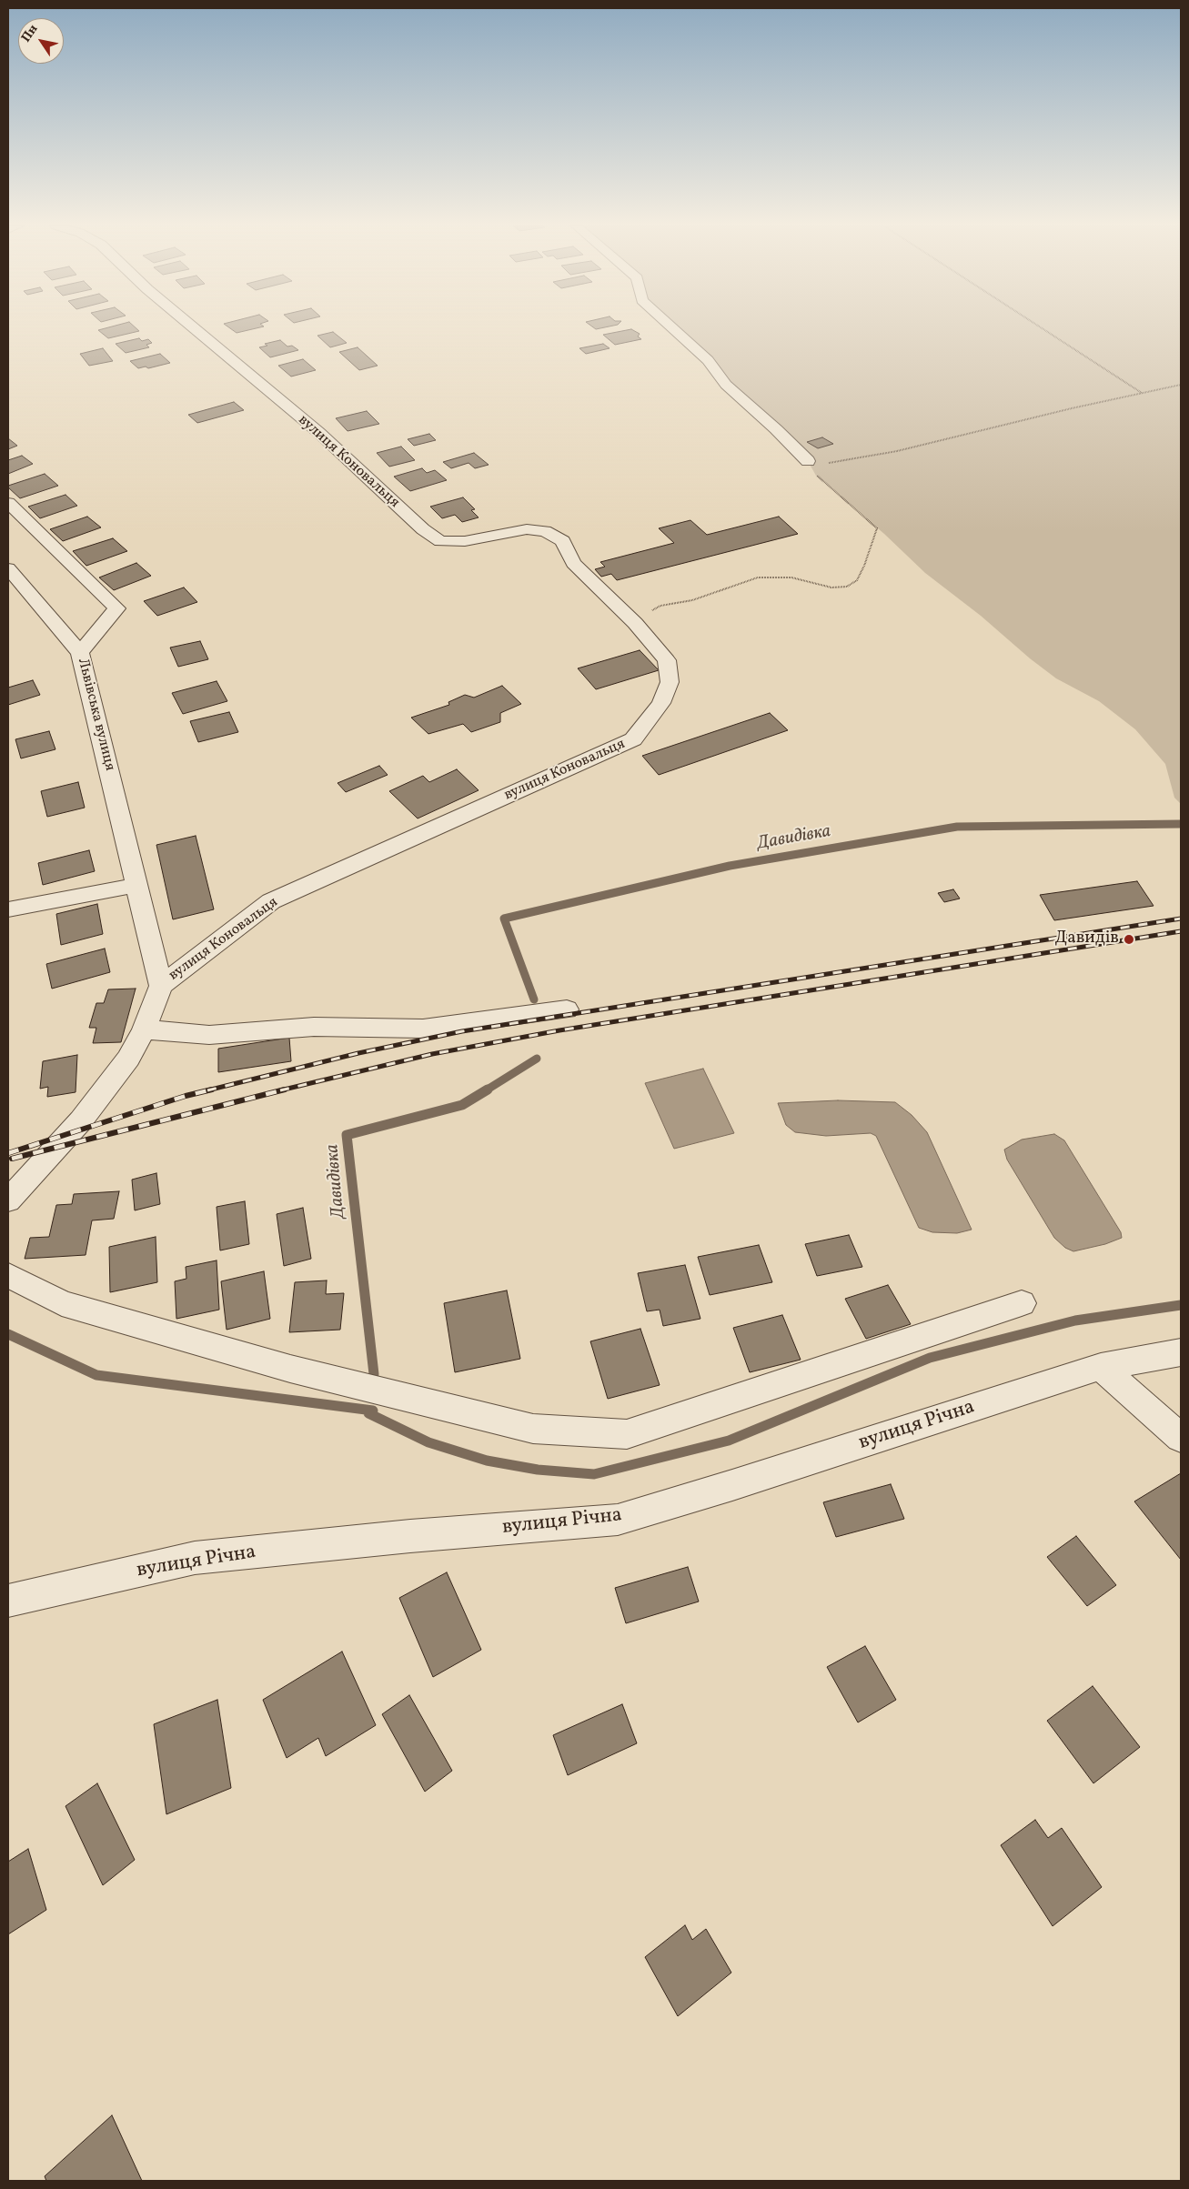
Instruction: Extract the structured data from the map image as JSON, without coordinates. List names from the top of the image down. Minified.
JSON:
{"streets":{"street":["вулиця Коновальця","Львівська вулиця","вулиця Річна"]},"crossings":[["вулиця Коновальця","Львівська вулиця"]],"water":["Давидівка"],"places":["Давидів"],"north":"top left"}
